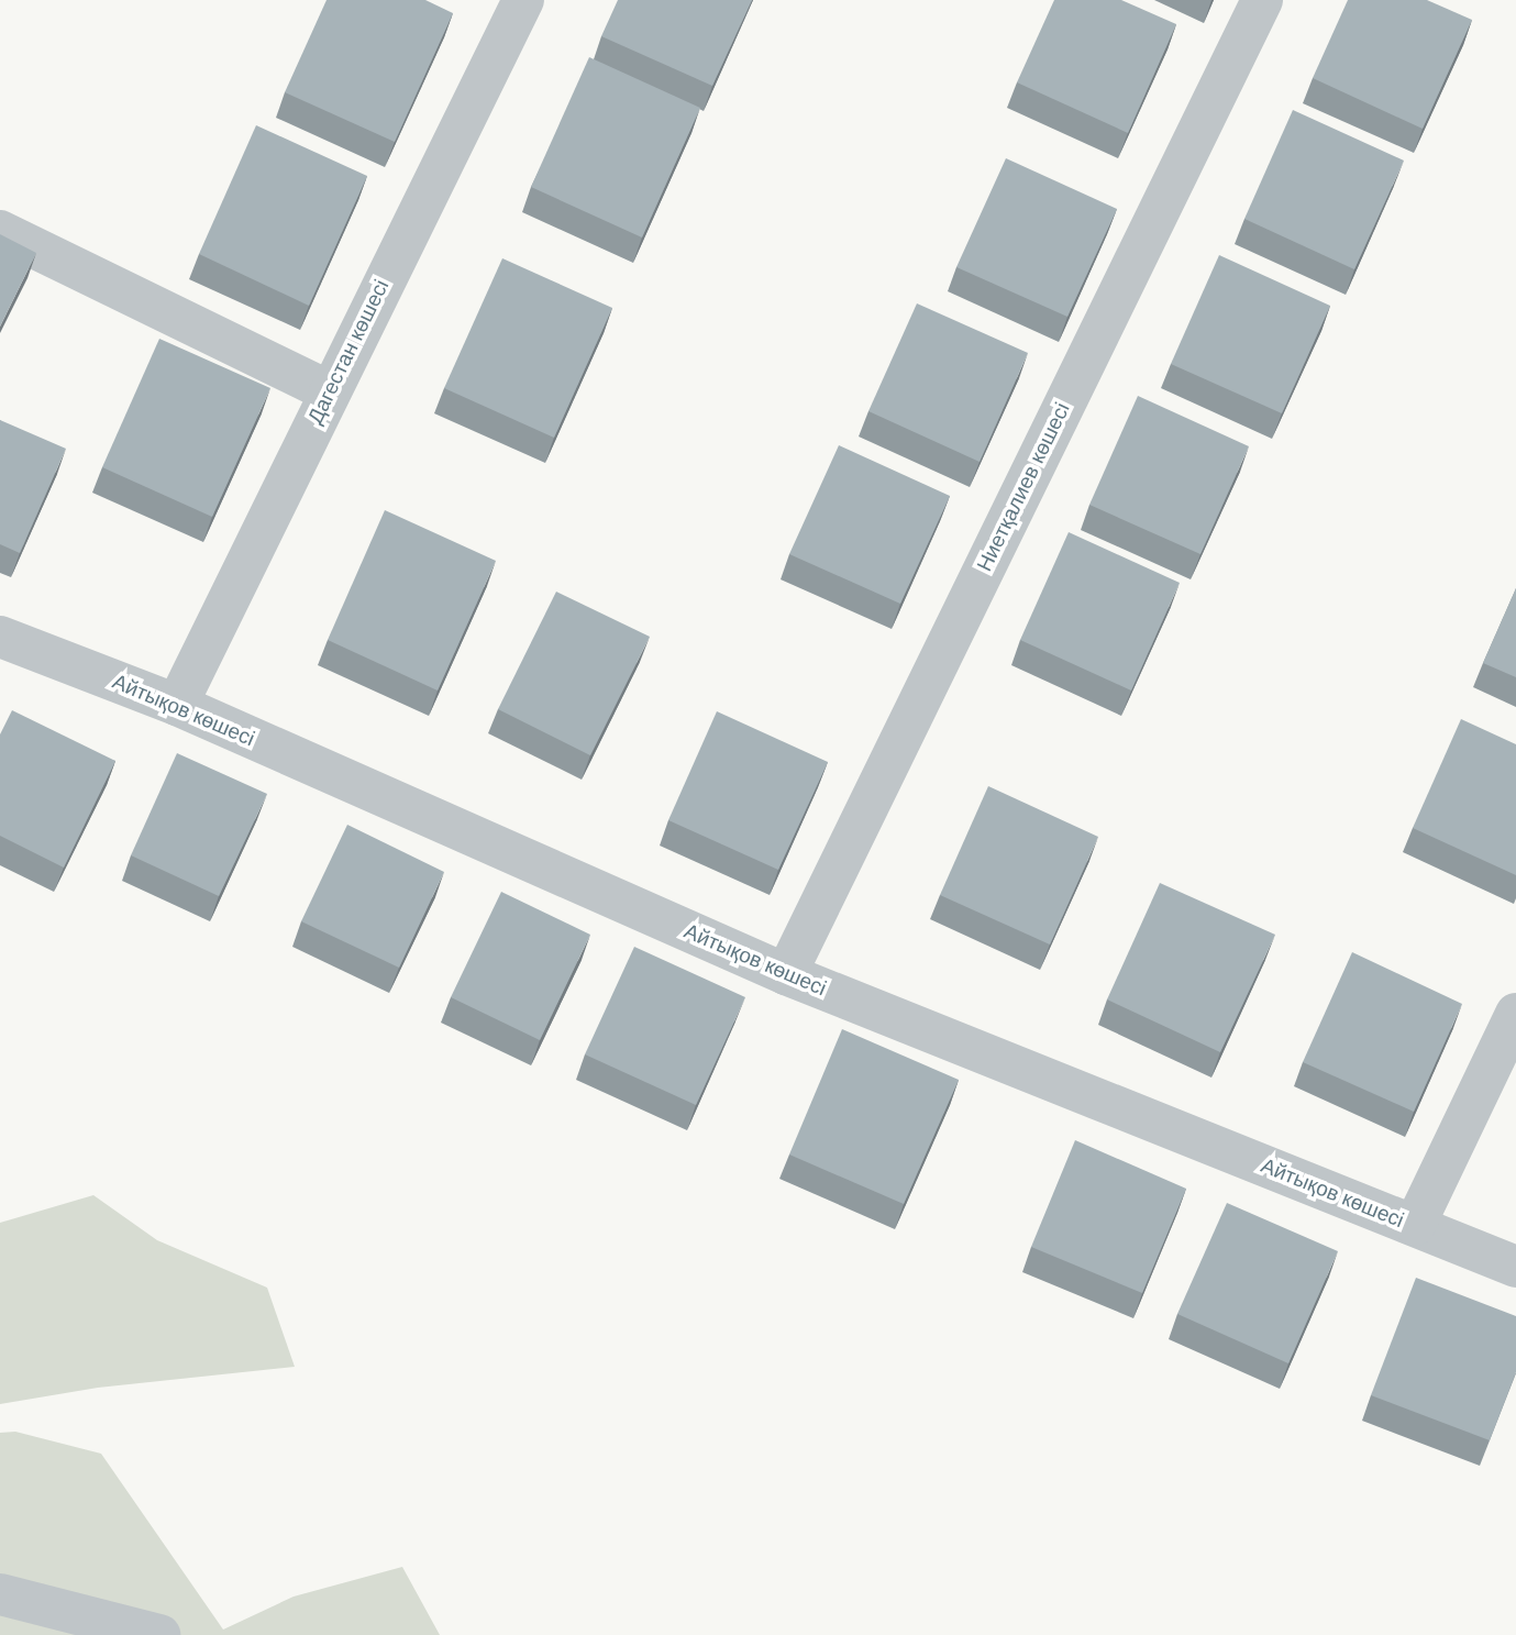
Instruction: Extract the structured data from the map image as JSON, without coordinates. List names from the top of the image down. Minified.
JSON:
{"streets":{"street":["Дагестан көшесі","Ниетқалиев көшесі","Айтықов көшесі"]},"crossings":[["Дагестан көшесі","Айтықов көшесі"],["Ниетқалиев көшесі","Айтықов көшесі"]]}
